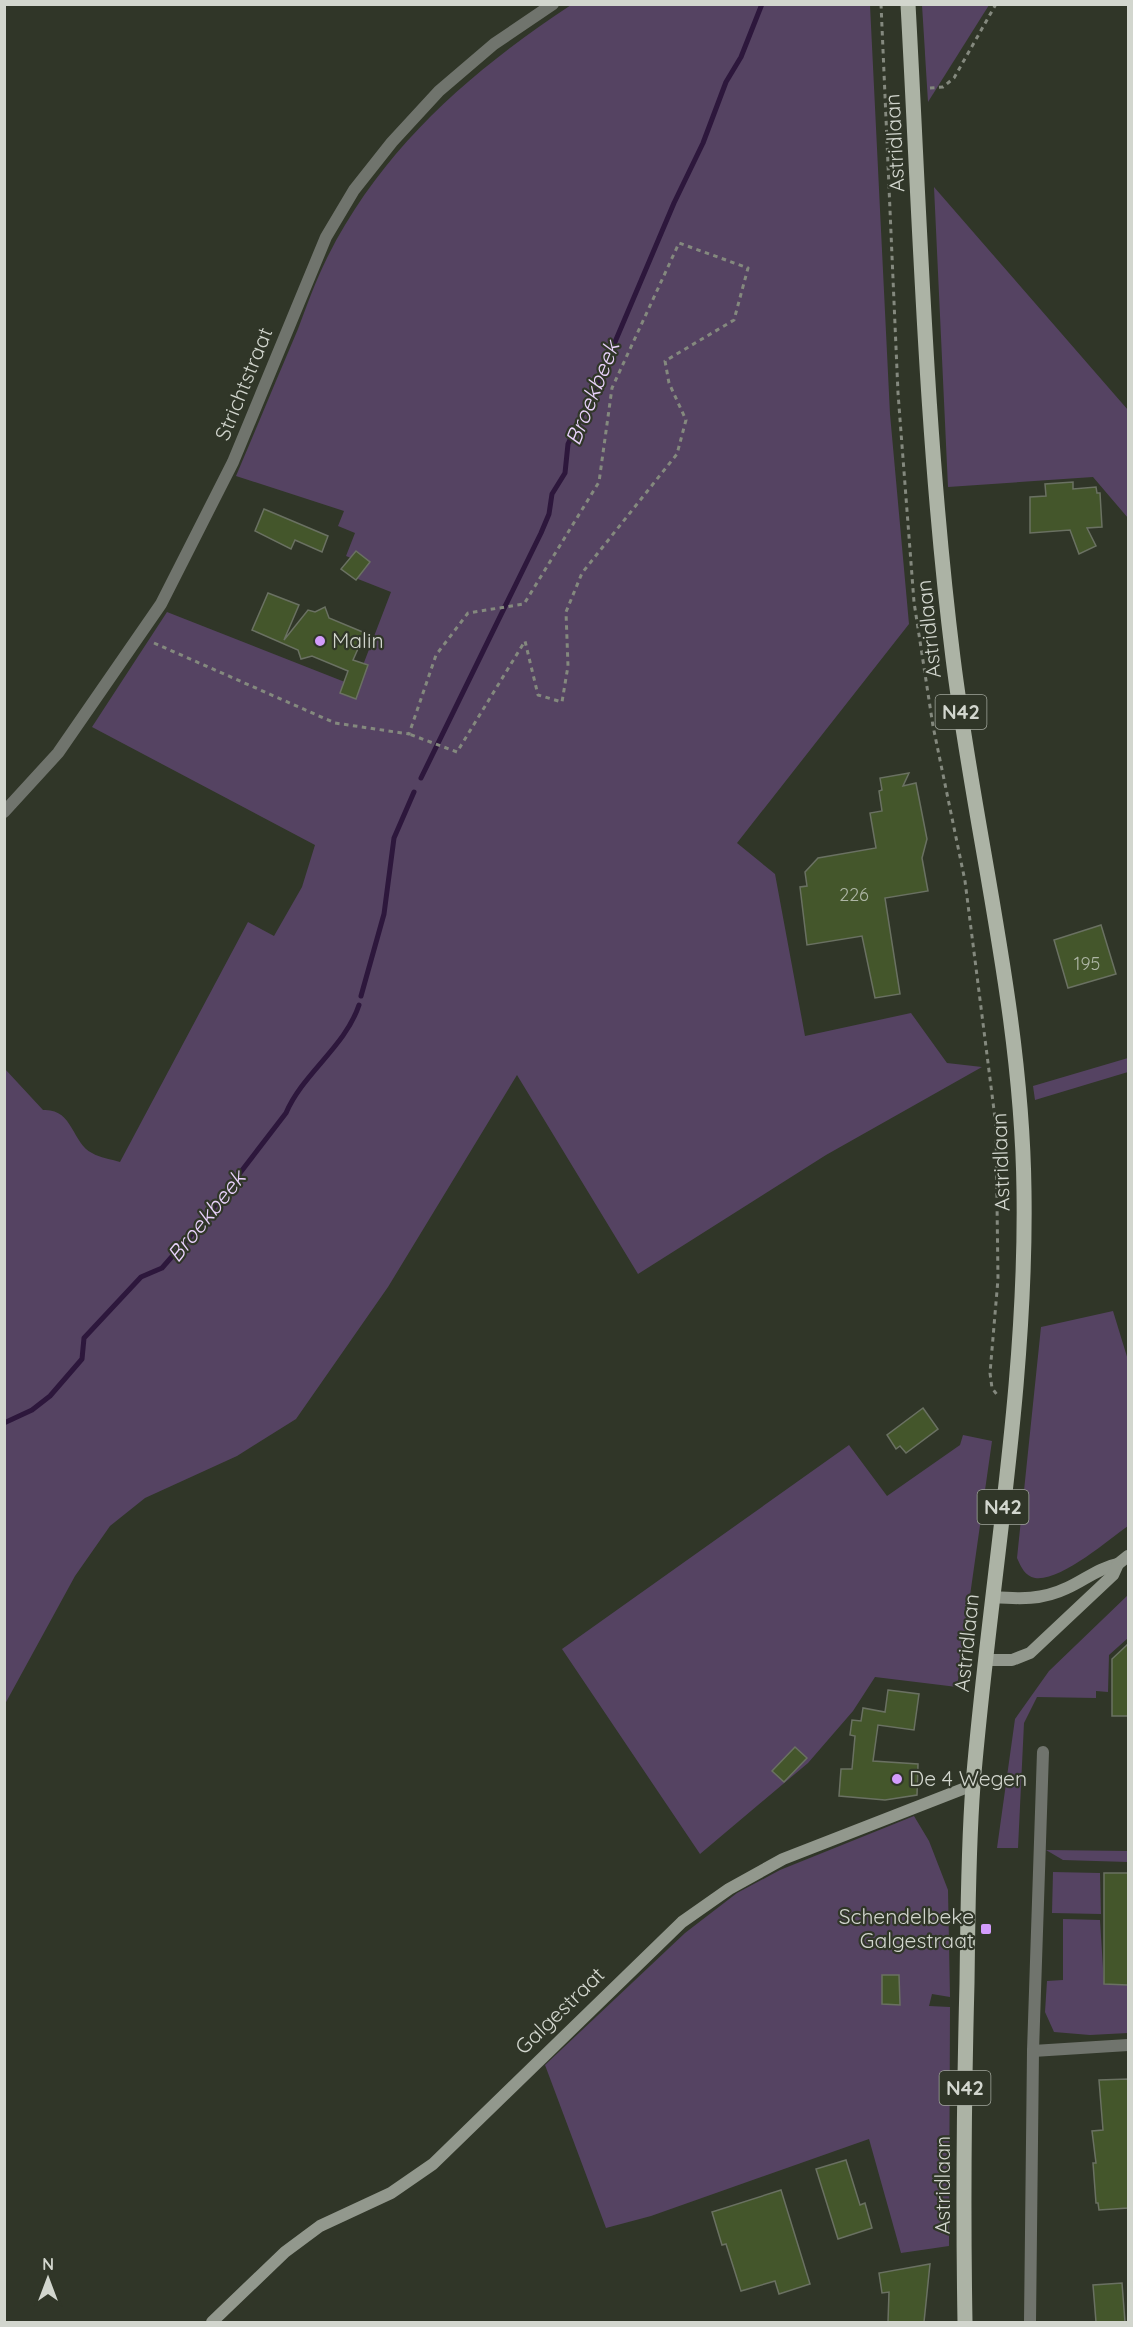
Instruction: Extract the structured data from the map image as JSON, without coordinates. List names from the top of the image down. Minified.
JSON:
{"streets":{"main road":["Astridlaan","N42"],"street":["Strichtstraat","Galgestraat"]},"crossings":[["Astridlaan","Galgestraat"]],"water":["Broekbeek"],"places":{"other":["Malin","De 4 Wegen"],"transit":["Schendelbeke Galgestraat"]},"house_numbers":["226","195"],"north":"top"}
